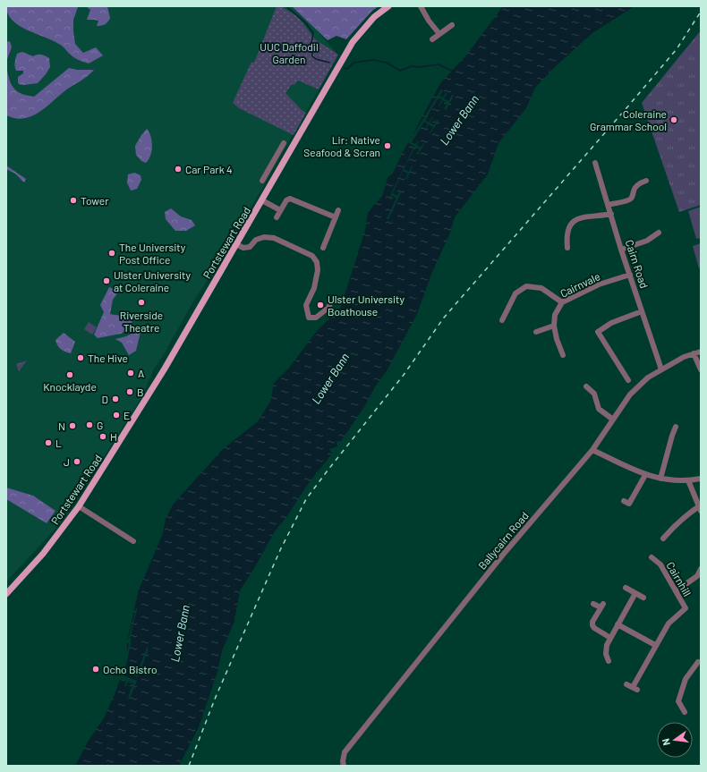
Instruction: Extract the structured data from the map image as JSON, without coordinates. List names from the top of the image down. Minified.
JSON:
{"streets":{"main road":["Portstewart Road"],"street":["Cairn Road","Cairnvale","Ballycairn Road","Cairnhill"]},"crossings":[["Cairn Road","Cairnvale"],["Cairn Road","Ballycairn Road"]],"water":["Lower Bann"],"parks":["UUC Daffodil Garden"],"places":["Coleraine Grammar School","Lir: Native Seafood & Scran","Car Park 4","Tower","The University Post Office","Ulster University at Coleraine","Riverside Theatre","Ulster University Boathouse","The Hive","A","Knocklayde","B","D","E","G","N","H","L","J","Ocho Bistro"],"north":"left"}
